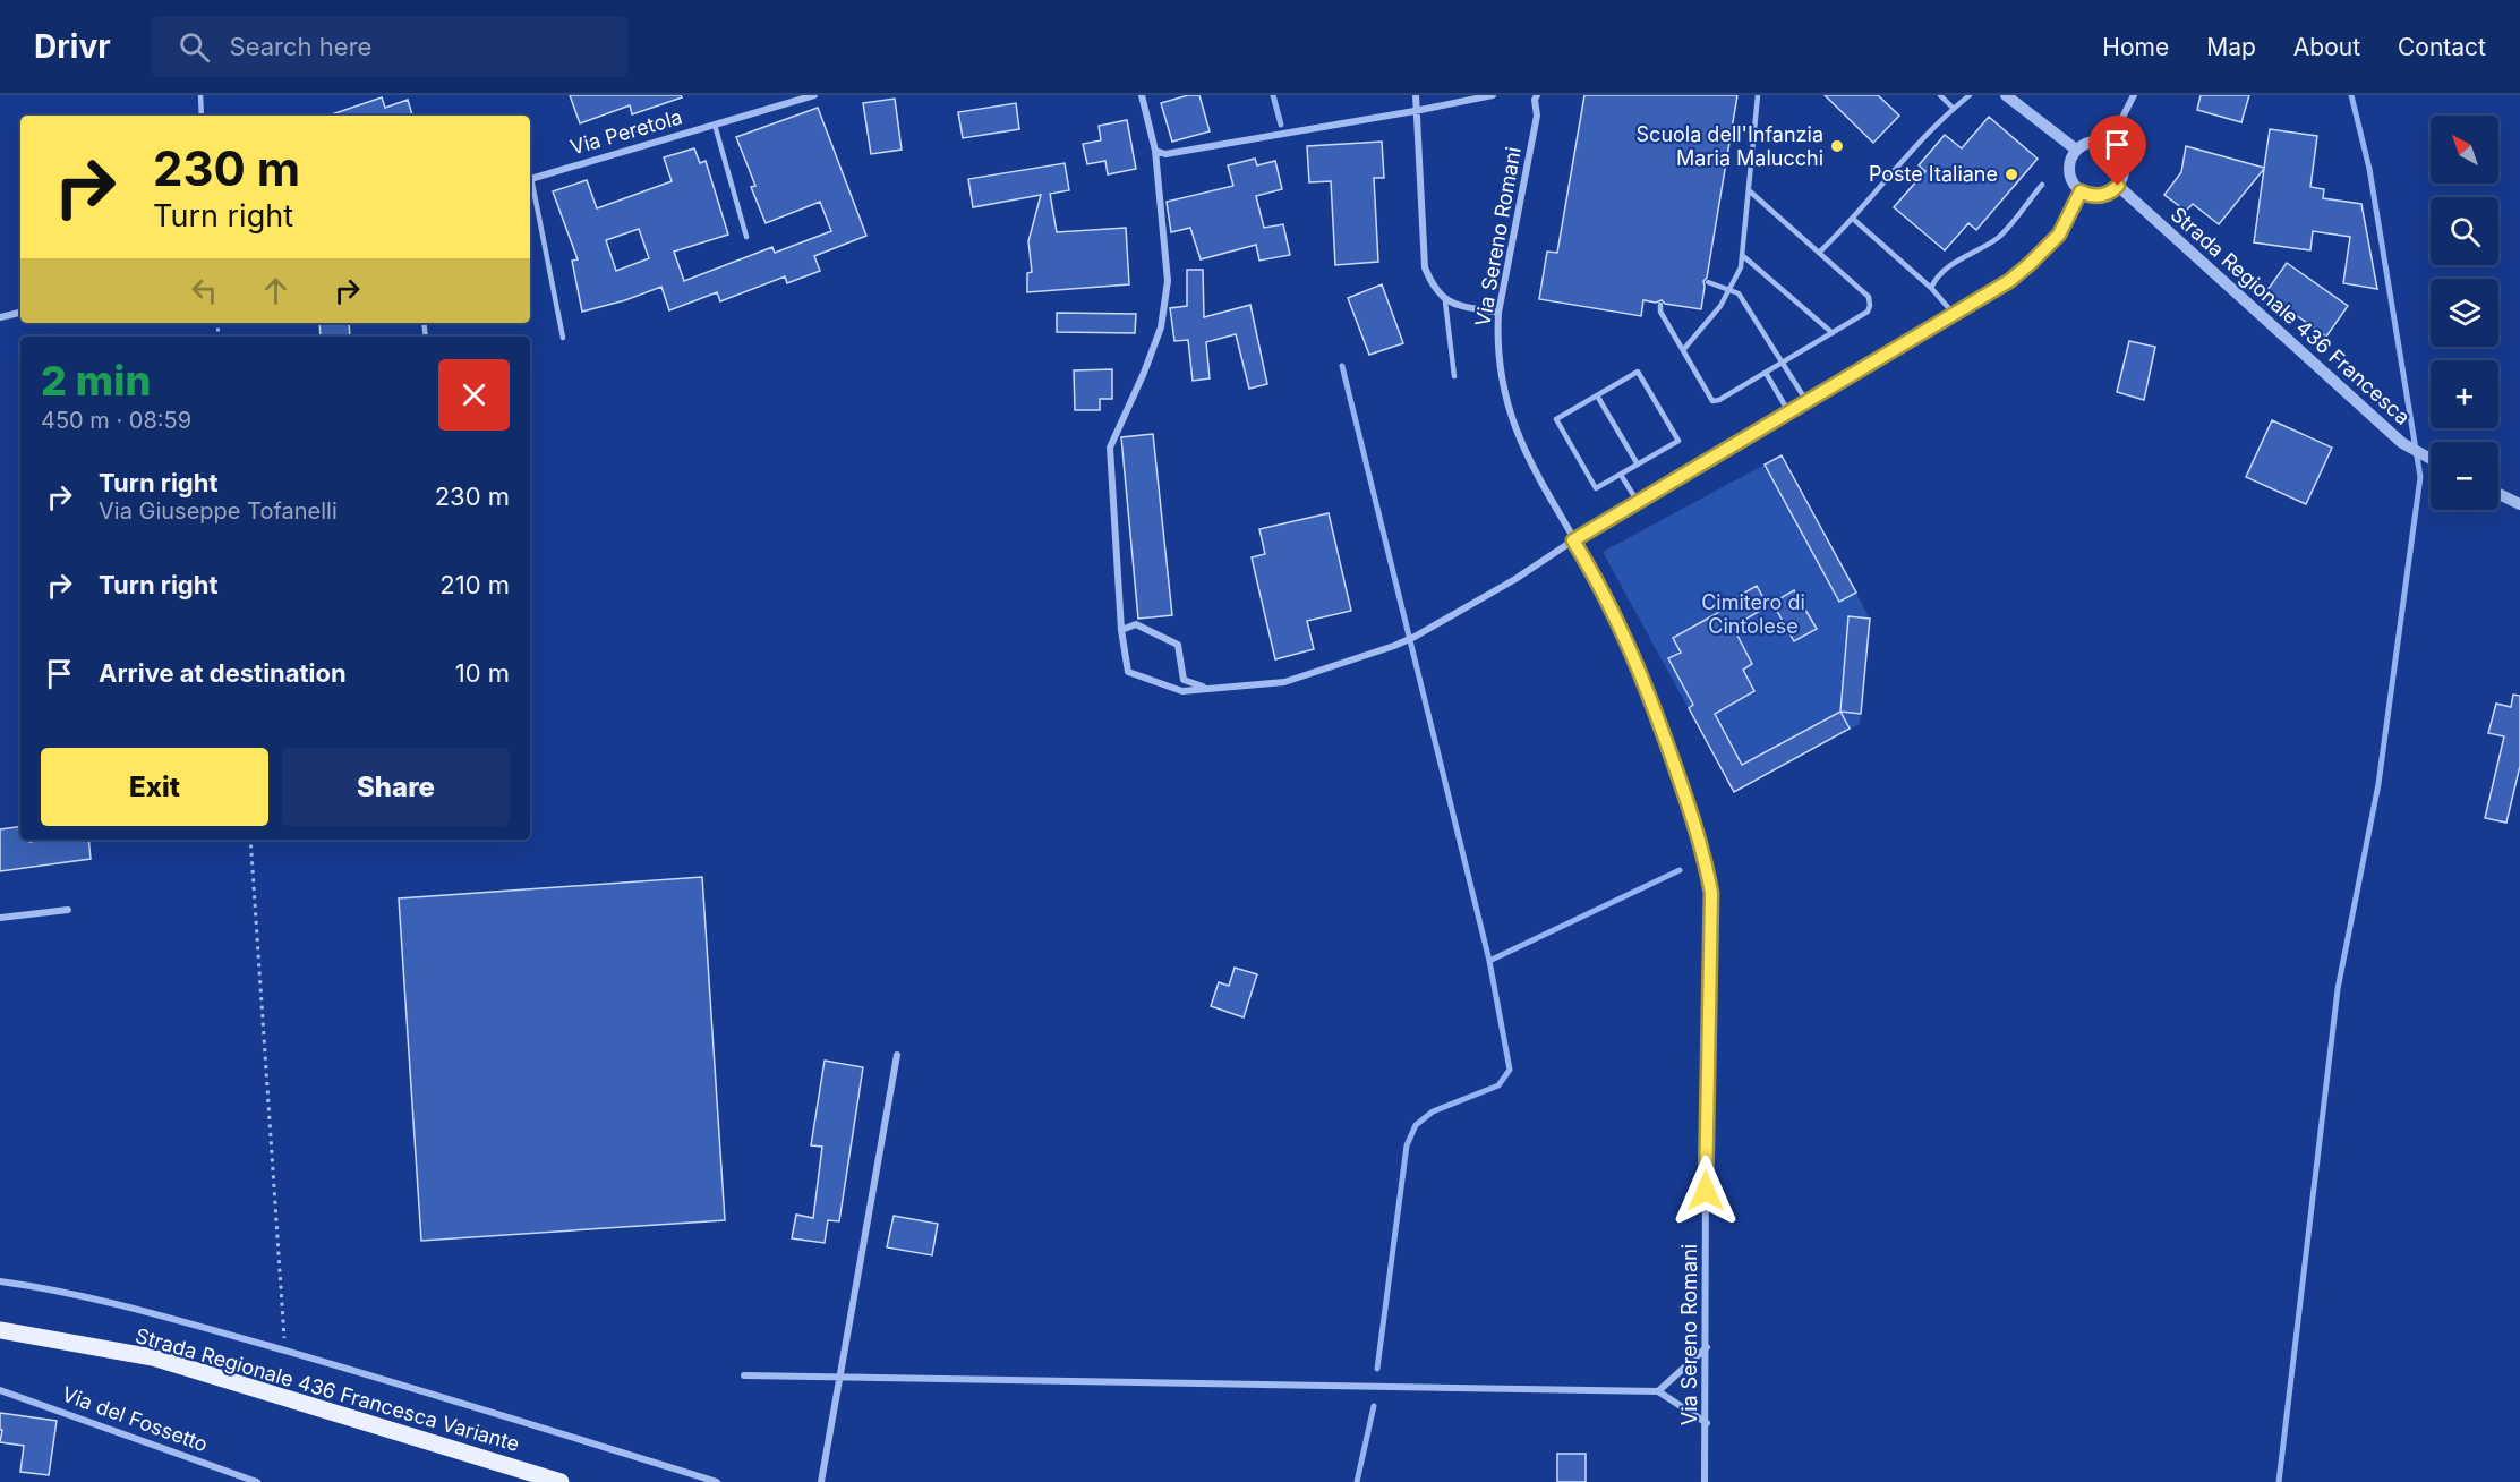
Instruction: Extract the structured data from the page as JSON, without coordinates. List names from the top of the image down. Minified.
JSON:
{"streets":{"main road":["Strada Regionale 436 Francesca Variante"],"street":["Via Peretola","Via Sereno Romani","Strada Regionale 436 Francesca","Via del Fossetto"]},"parks":["Cimitero di Cintolese"],"places":["Scuola dell'Infanzia Maria Malucchi","Poste Italiane"],"north":"top left","page":{"header":"Drivr","search":"Search here","nav":["Home","Map","About","Contact"],"map_buttons":["+","−"],"turn":["230 m","Turn right"],"heading":["2 min","450 m · 08:59"],"list":[{"name":"Turn right","note":"Via Giuseppe Tofanelli","value":"230 m"},{"name":"Turn right","value":"210 m"},{"name":"Arrive at destination","value":"10 m"}],"buttons":["Exit","Share"]}}
